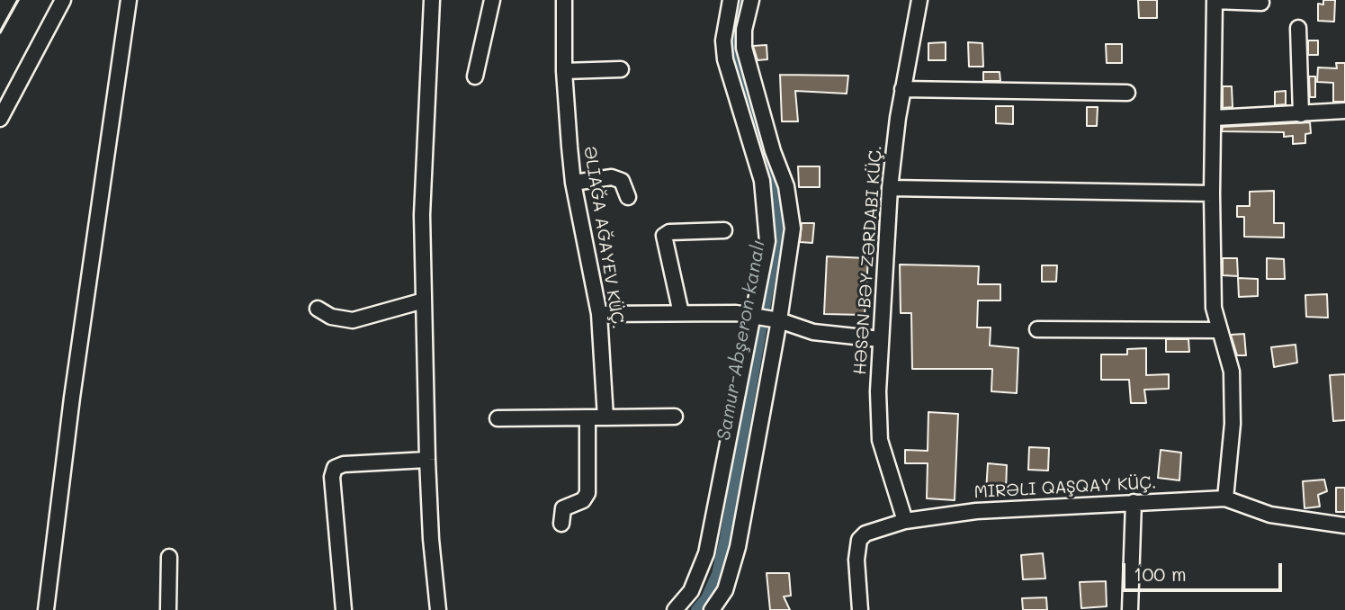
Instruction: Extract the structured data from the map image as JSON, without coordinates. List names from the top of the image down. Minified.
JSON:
{"streets":{"street":["ƏLIAĞA AĞAYEV KÜÇ.","HƏSƏN BƏY ZƏRDABI KÜÇ.","MIRƏLI QAŞQAY KÜÇ."]},"crossings":[["HƏSƏN BƏY ZƏRDABI KÜÇ.","MIRƏLI QAŞQAY KÜÇ."]],"water":["Samur-Abşeron kanalı"],"scale_bar":"100 m"}
